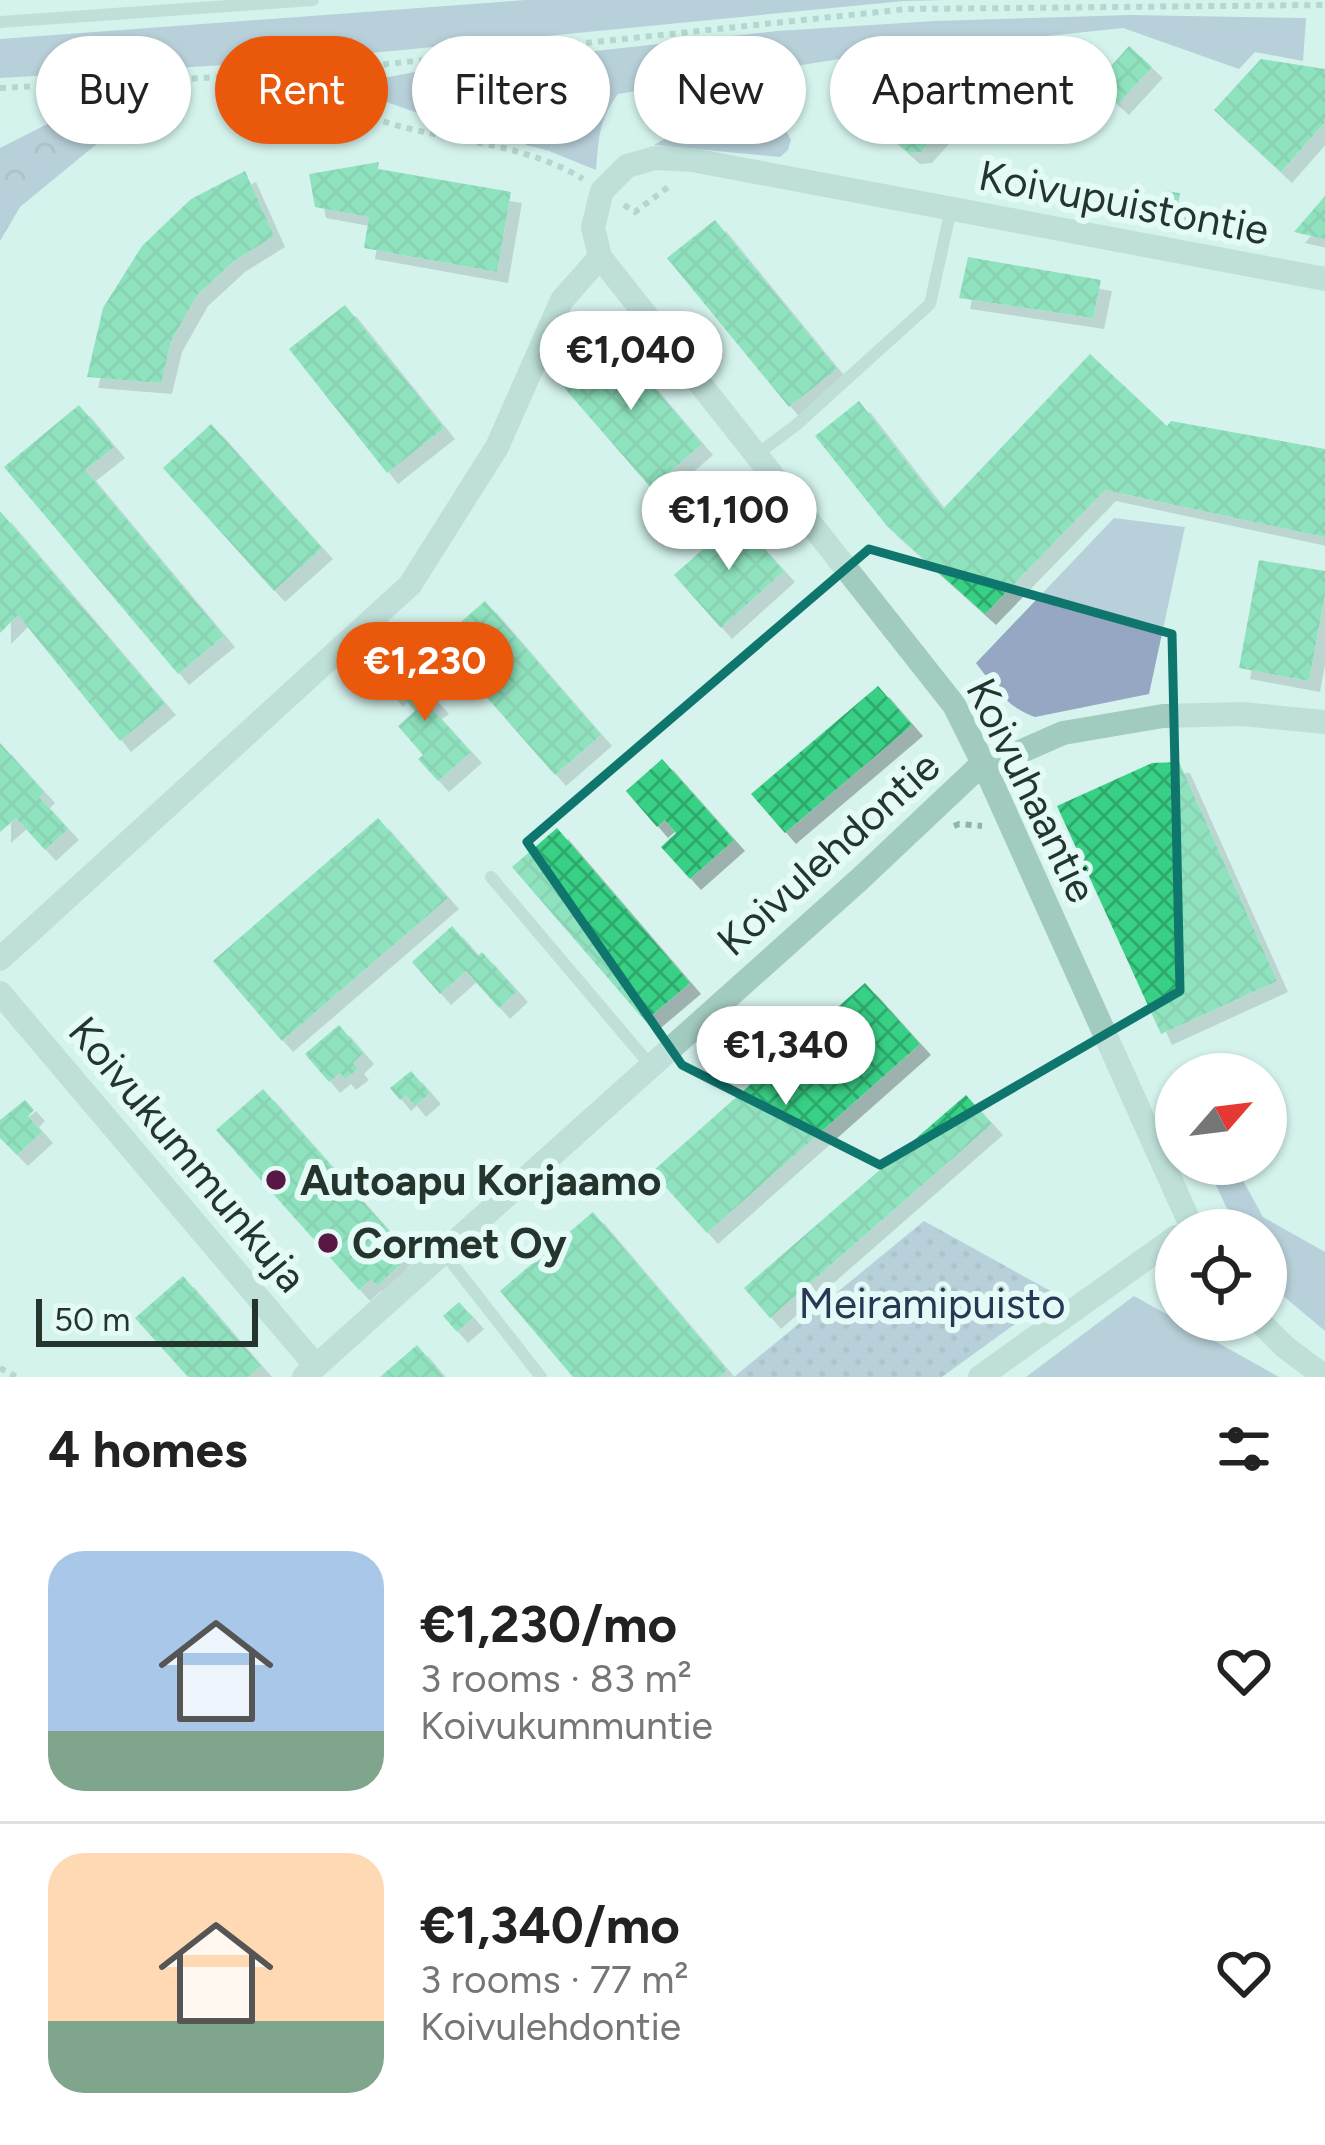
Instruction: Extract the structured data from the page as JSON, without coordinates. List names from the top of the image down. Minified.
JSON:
{"streets":{"street":["Koivupuistontie","Koivuhaantie","Koivulehdontie","Koivukummunkuja"]},"crossings":[["Koivuhaantie","Koivulehdontie"],["Koivulehdontie","Koivukummunkuja"]],"parks":["Meiramipuisto"],"places":["Autoapu Korjaamo","Cormet Oy"],"scale_bar":"50 m","north":"top right","page":{"chip":["Buy","Rent","Filters","New","Apartment"],"price":["€1,040","€1,100","€1,230","€1,340"],"scale":"50 m","heading":"4 homes","list":[{"name":"€1,230/mo","note":"3 rooms · 83 m² · Koivukummuntie"},{"name":"€1,340/mo","note":"3 rooms · 77 m² · Koivulehdontie"}]}}
